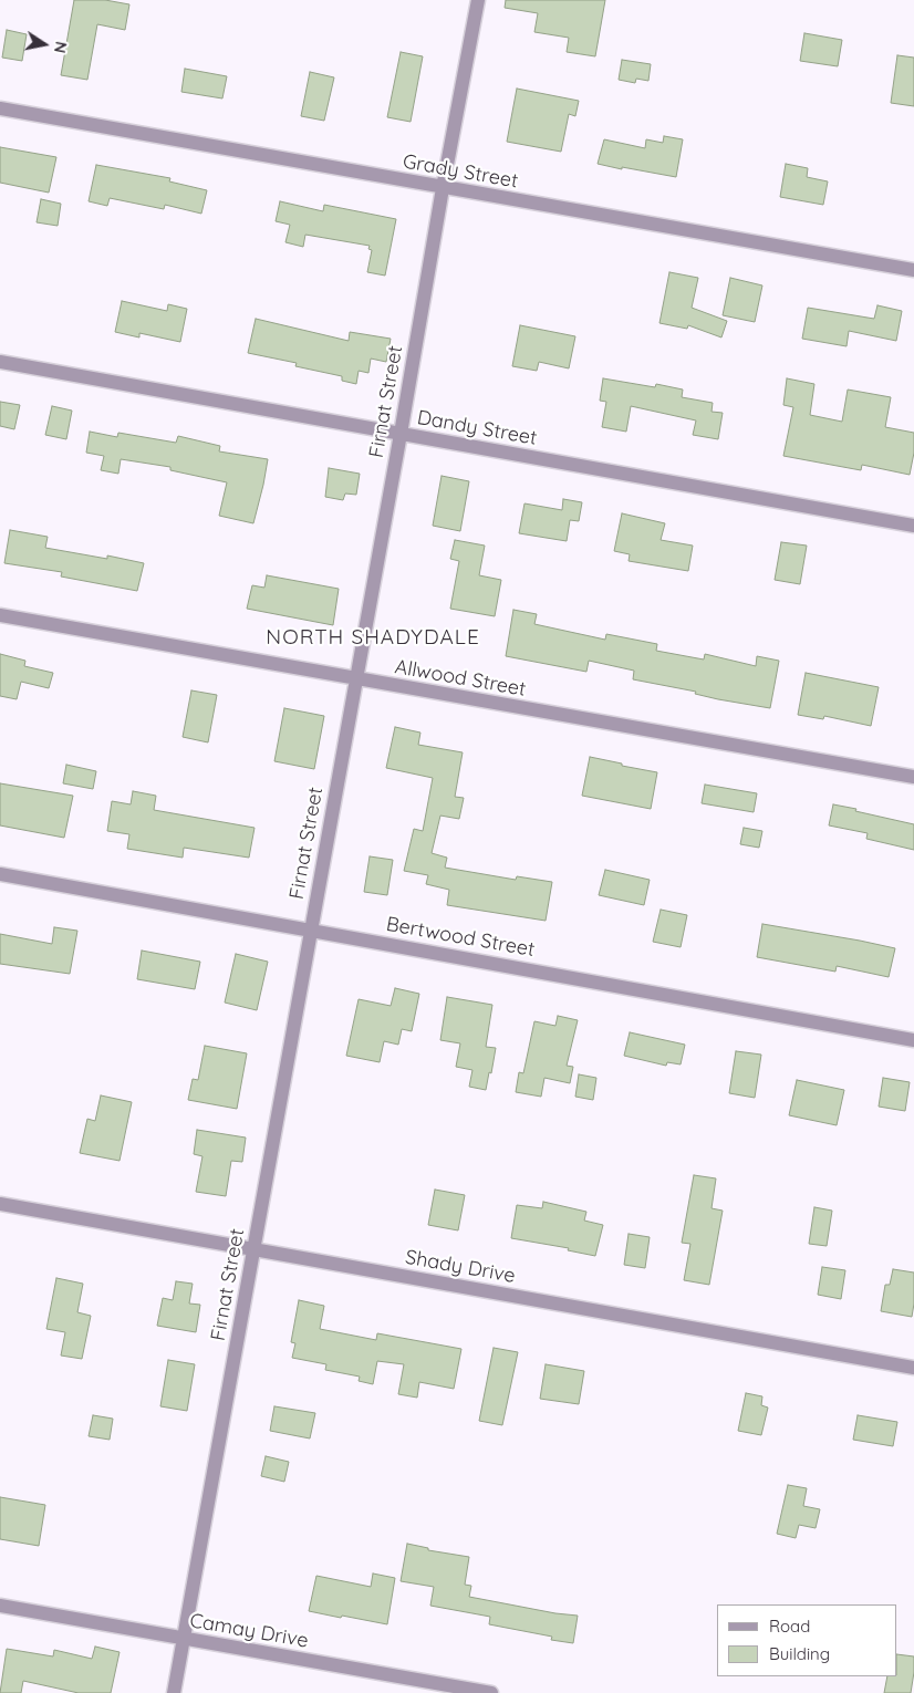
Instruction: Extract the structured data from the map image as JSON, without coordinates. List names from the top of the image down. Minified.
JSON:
{"streets":{"street":["Grady Street","Firnat Street","Dandy Street","Allwood Street","Bertwood Street","Shady Drive","Camay Drive"]},"crossings":[["Grady Street","Firnat Street"],["Firnat Street","Dandy Street"],["Firnat Street","Allwood Street"],["Firnat Street","Bertwood Street"],["Firnat Street","Shady Drive"],["Firnat Street","Camay Drive"]],"districts":["NORTH SHADYDALE"],"legend":["Road","Building"],"north":"right"}
